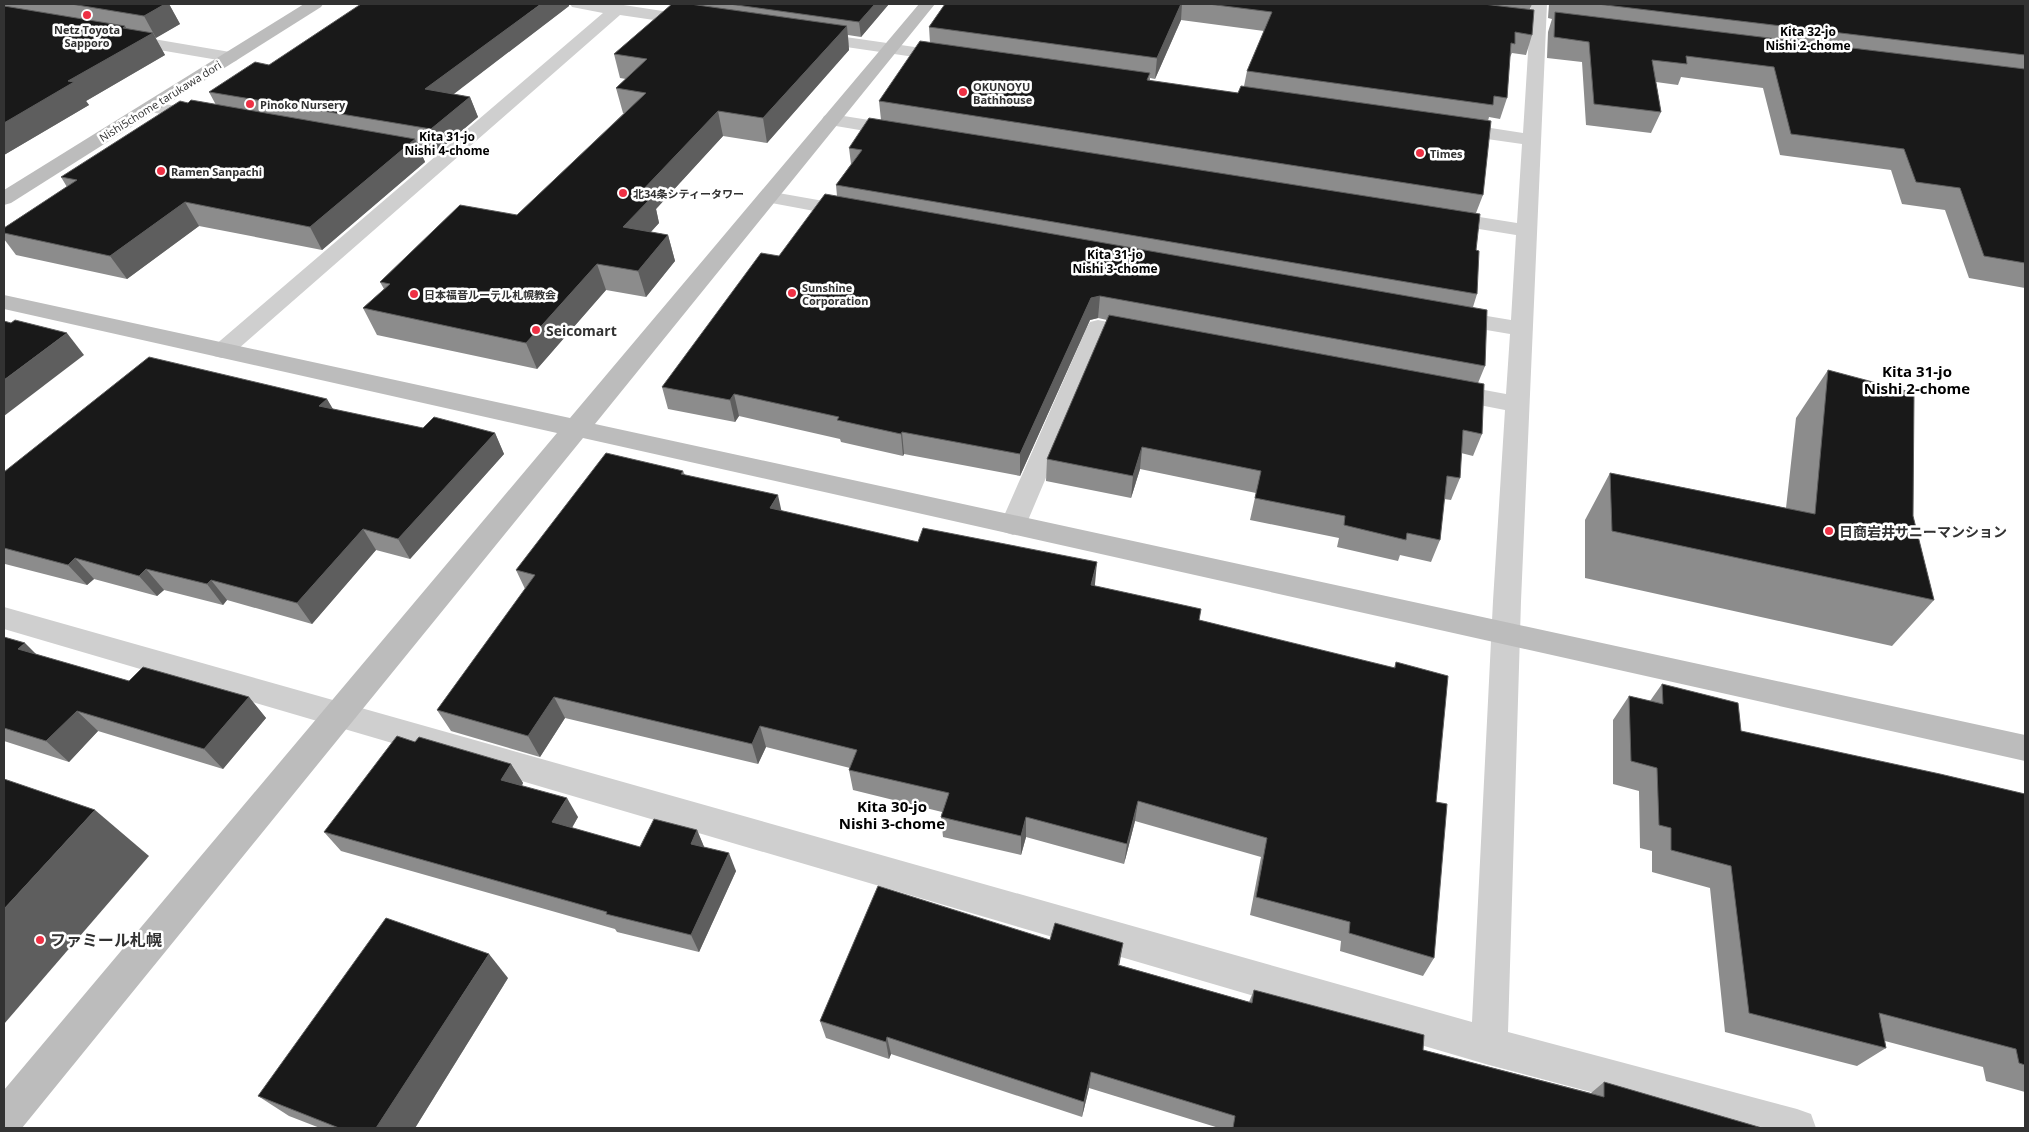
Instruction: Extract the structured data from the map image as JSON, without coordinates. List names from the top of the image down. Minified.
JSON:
{"streets":{"street":["Nishi5chome tarukawa dori"]},"districts":["Kita 32-jo Nishi 2-chome","Kita 31-jo Nishi 4-chome","Kita 31-jo Nishi 3-chome","Kita 31-jo Nishi 2-chome","Kita 30-jo Nishi 3-chome"],"places":["Netz Toyota Sapporo","OKUNOYU Bathhouse","Pinoko Nursery","Times","Ramen Sanpachi","北34条シティータワー","Sunshine Corporation","日本福音ルーテル札幌教会","Seicomart","日商岩井サニーマンション","ファミール札幌"]}
